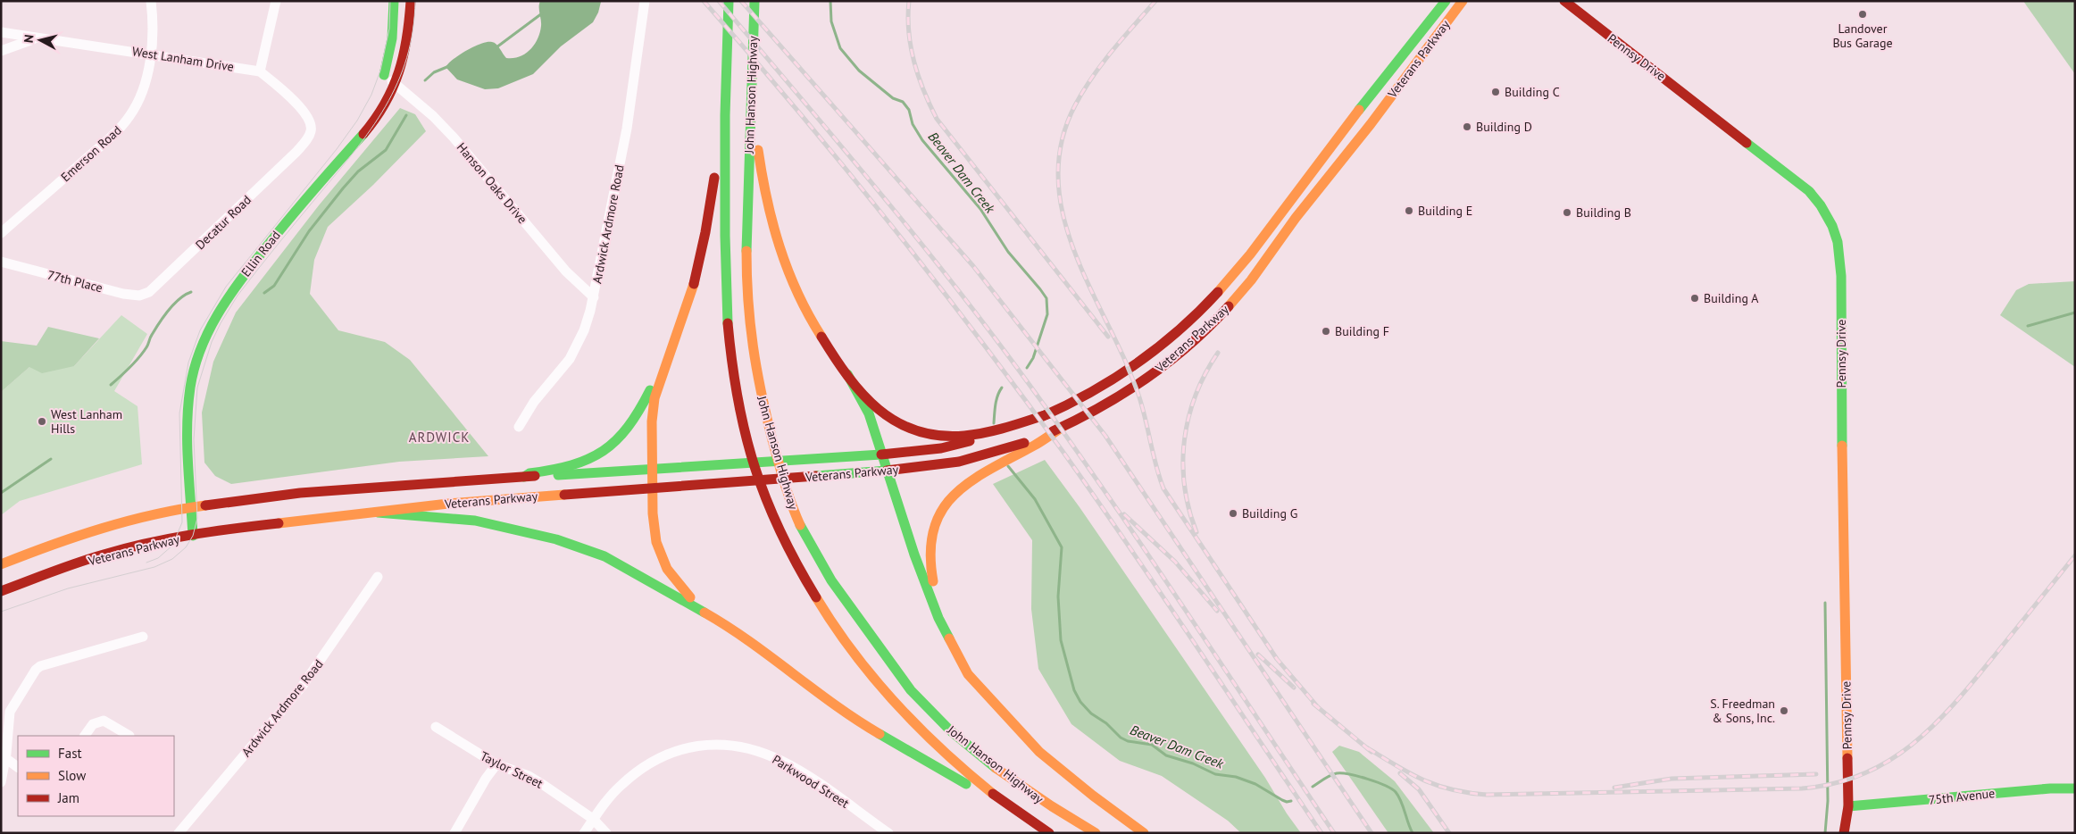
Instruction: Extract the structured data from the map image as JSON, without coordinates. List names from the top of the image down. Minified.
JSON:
{"streets":{"main road":["Pennsy Drive","Veterans Parkway","John Hanson Highway","Ellin Road","75th Avenue"],"street":["West Lanham Drive","Emerson Road","Hanson Oaks Drive","Decatur Road","Ardwick Ardmore Road","77th Place","Taylor Street","Parkwood Street"]},"crossings":[["Pennsy Drive","75th Avenue"],["West Lanham Drive","Emerson Road"],["West Lanham Drive","Decatur Road"],["Veterans Parkway","Ellin Road"],["Hanson Oaks Drive","Ardwick Ardmore Road"],["Hanson Oaks Drive","Ellin Road"],["Decatur Road","77th Place"],["Taylor Street","Parkwood Street"]],"districts":["ARDWICK"],"water":["Beaver Dam Creek"],"places":["Landover Bus Garage","Building C","Building D","Building E","Building B","Building A","Building F","West Lanham Hills","Building G","S. Freedman & Sons, Inc."],"legend":["Fast","Slow","Jam"],"north":"left"}
